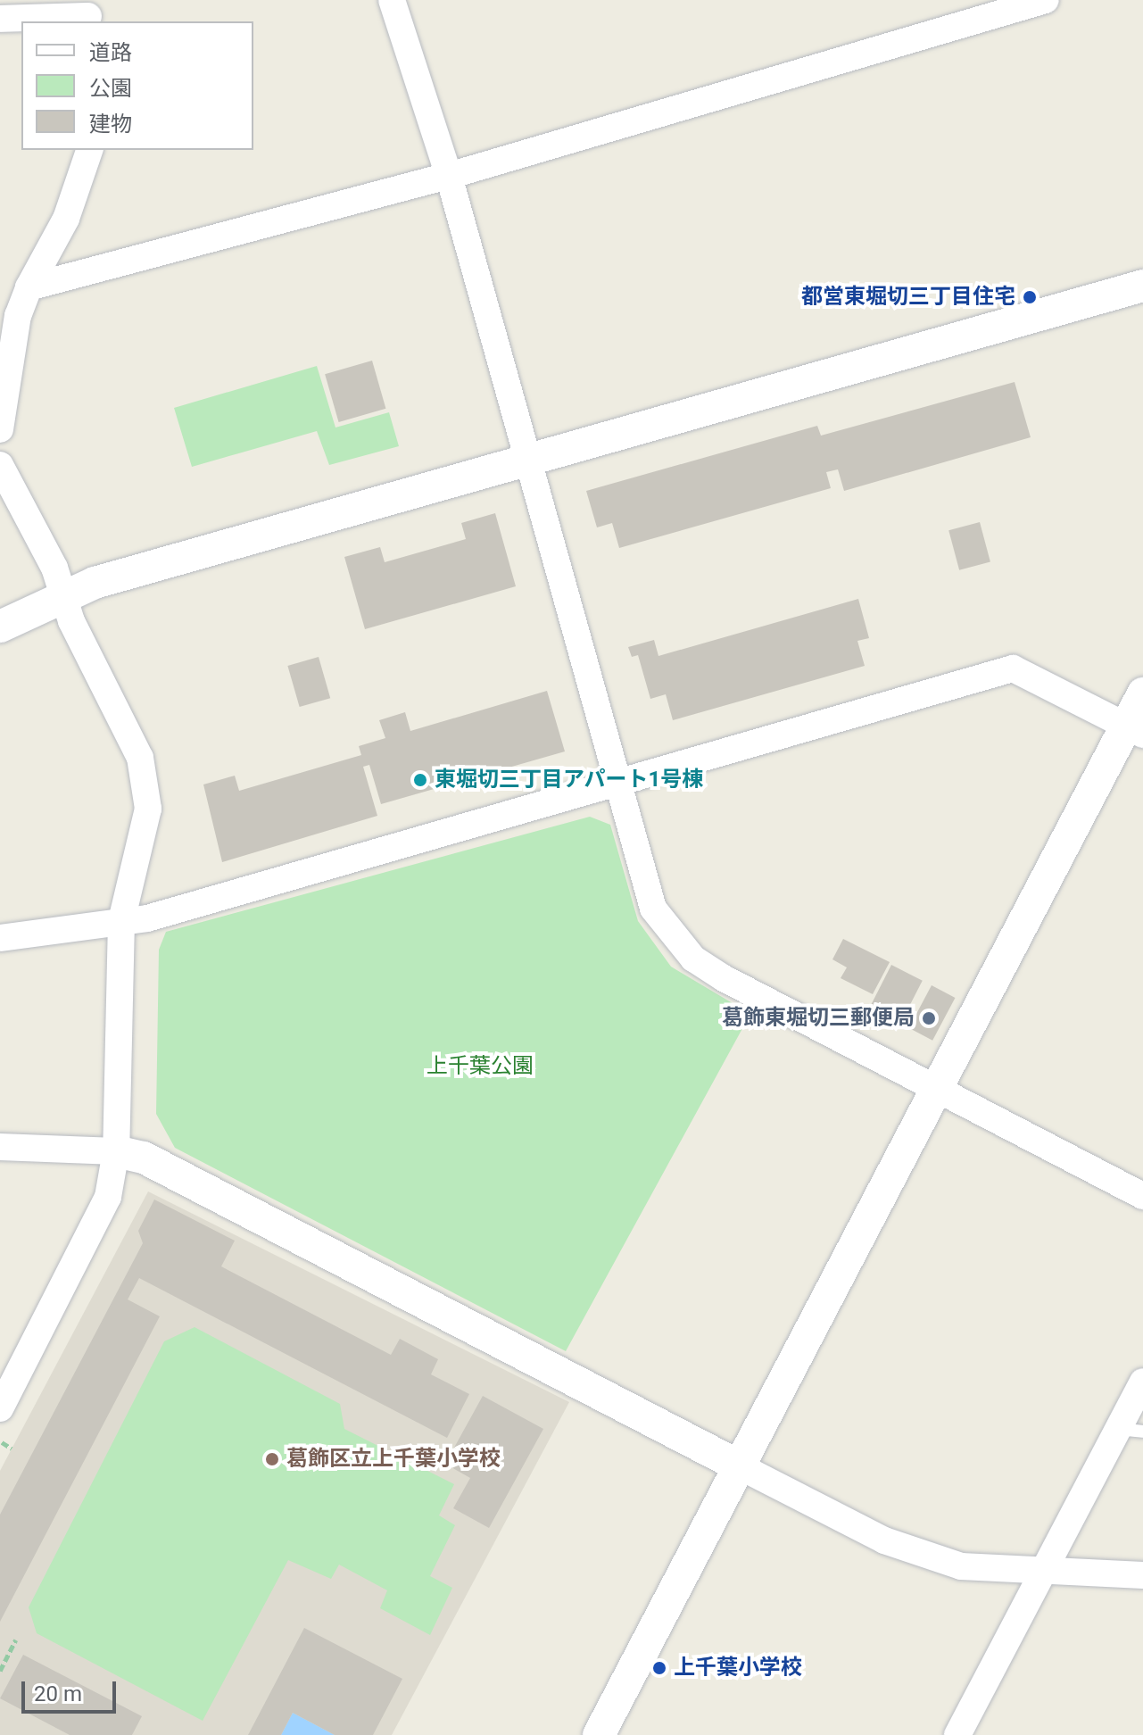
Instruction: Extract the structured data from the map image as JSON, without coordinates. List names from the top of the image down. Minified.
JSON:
{"parks":["上千葉公園"],"places":["都営東堀切三丁目住宅","東堀切三丁目アパート1号棟","葛飾東堀切三郵便局","葛飾区立上千葉小学校","上千葉小学校"],"legend":["道路","公園","建物"],"scale_bar":"20 m"}
